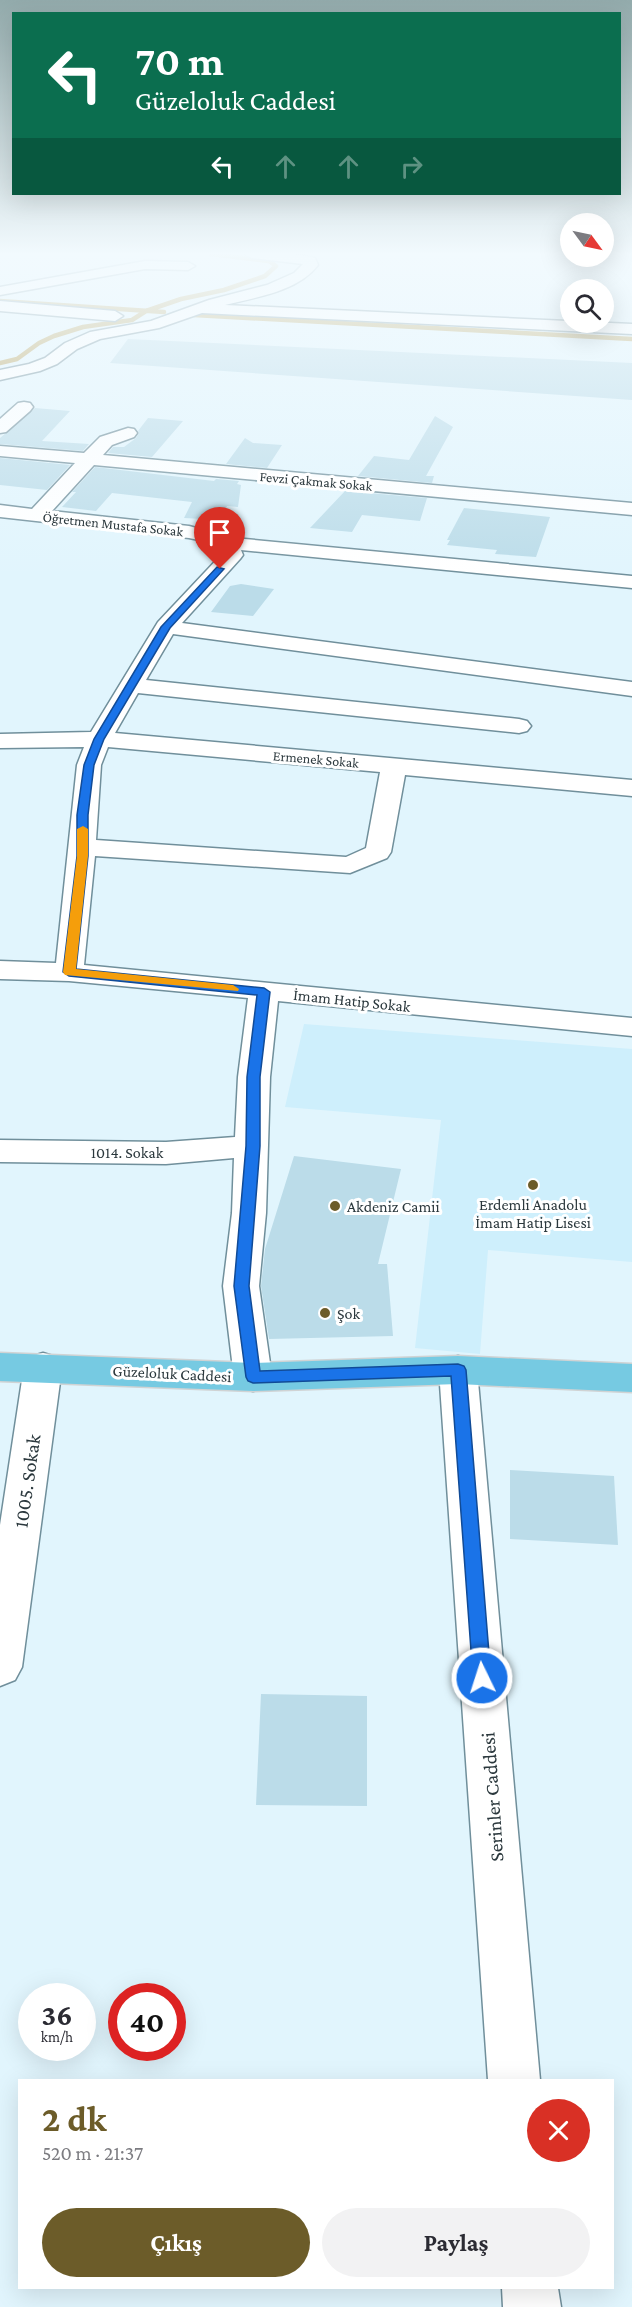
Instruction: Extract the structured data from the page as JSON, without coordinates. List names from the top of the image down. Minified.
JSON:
{"streets":{"main road":["Güzeloluk Caddesi"],"street":["Fevzi Çakmak Sokak","Öğretmen Mustafa Sokak","Ermenek Sokak","İmam Hatip Sokak","1014. Sokak","1005. Sokak","Serinler Caddesi"]},"crossings":[["Güzeloluk Caddesi","1005. Sokak"],["Güzeloluk Caddesi","Serinler Caddesi"]],"places":["Erdemli Anadolu İmam Hatip Lisesi","Akdeniz Camii","Şok"],"north":"bottom right","page":{"turn":["70 m","Güzeloluk Caddesi"],"speed":"36 km/h","limit":"40","heading":["2 dk","520 m · 21:37"],"buttons":["Çıkış","Paylaş"]}}
